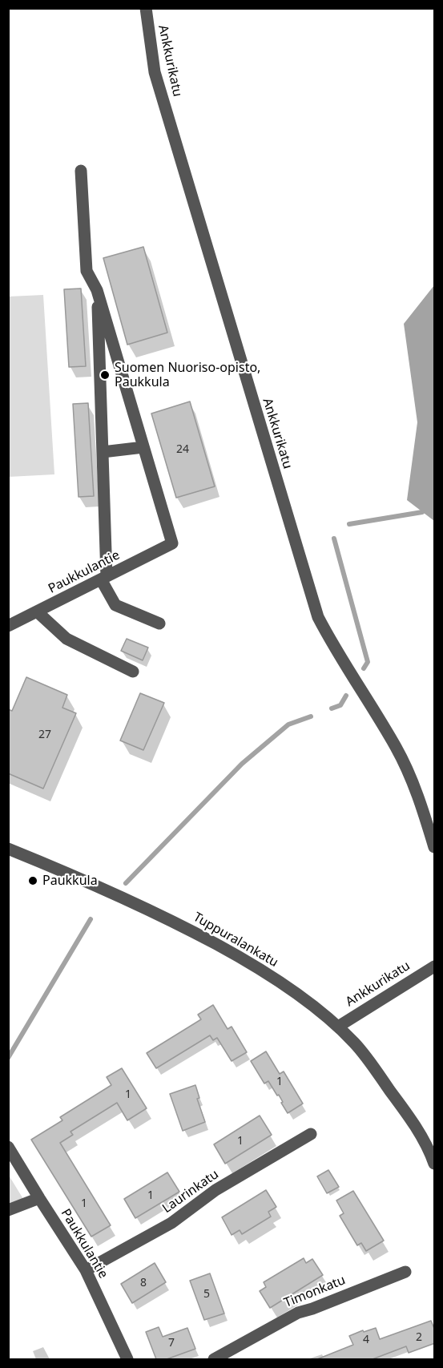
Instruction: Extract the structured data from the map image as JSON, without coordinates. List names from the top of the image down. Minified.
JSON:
{"streets":{"street":["Ankkurikatu","Paukkulantie","Tuppuralankatu","Laurinkatu","Timonkatu"]},"crossings":[["Ankkurikatu","Tuppuralankatu"],["Paukkulantie","Laurinkatu"]],"places":["Suomen Nuoriso-opisto, Paukkula","Paukkula"],"house_numbers":["24","27","1","1","1","1","1","8","5","2","4","7"]}
